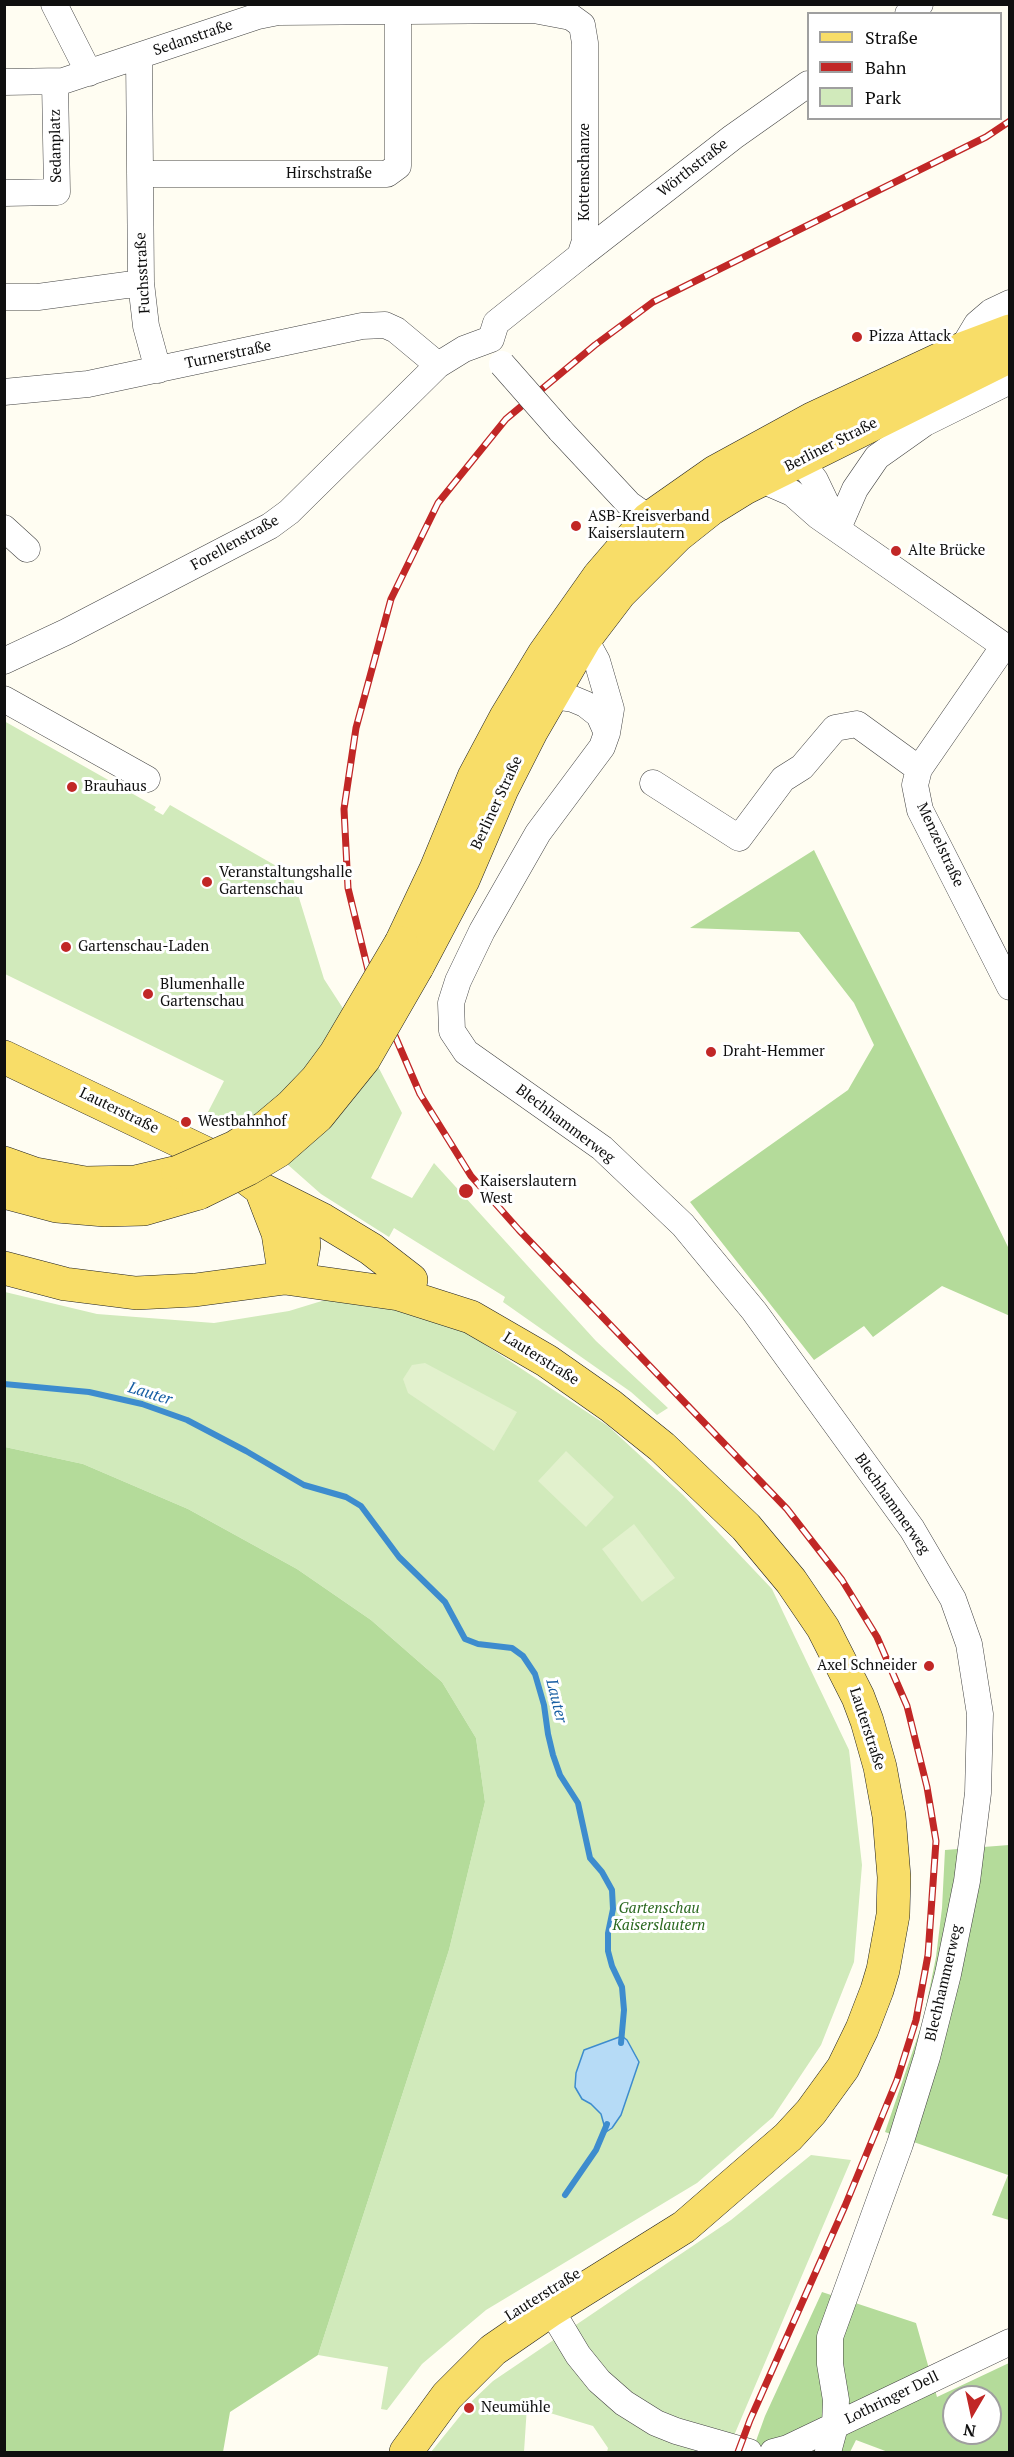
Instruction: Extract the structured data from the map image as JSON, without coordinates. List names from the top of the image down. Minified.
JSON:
{"streets":{"main road":["Berliner Straße","Lauterstraße"],"street":["Sedanstraße","Sedanplatz","Wörthstraße","Kottenschanze","Hirschstraße","Fuchsstraße","Turnerstraße","Forellenstraße","Menzelstraße","Blechhammerweg","Lothringer Dell"]},"crossings":[["Sedanstraße","Sedanplatz"],["Sedanstraße","Kottenschanze"],["Sedanstraße","Hirschstraße"],["Wörthstraße","Kottenschanze"],["Hirschstraße","Fuchsstraße"],["Fuchsstraße","Turnerstraße"],["Turnerstraße","Forellenstraße"],["Berliner Straße","Blechhammerweg"],["Blechhammerweg","Lothringer Dell"]],"water":["Lauter"],"parks":["Gartenschau Kaiserslautern"],"places":["Pizza Attack","ASB-Kreisverband Kaiserslautern","Alte Brücke","Brauhaus","Veranstaltungshalle Gartenschau","Gartenschau-Laden","Blumenhalle Gartenschau","Draht-Hemmer","Westbahnhof","Kaiserslautern West","Axel Schneider","Neumühle"],"legend":["Straße","Bahn","Park"],"north":"bottom"}
